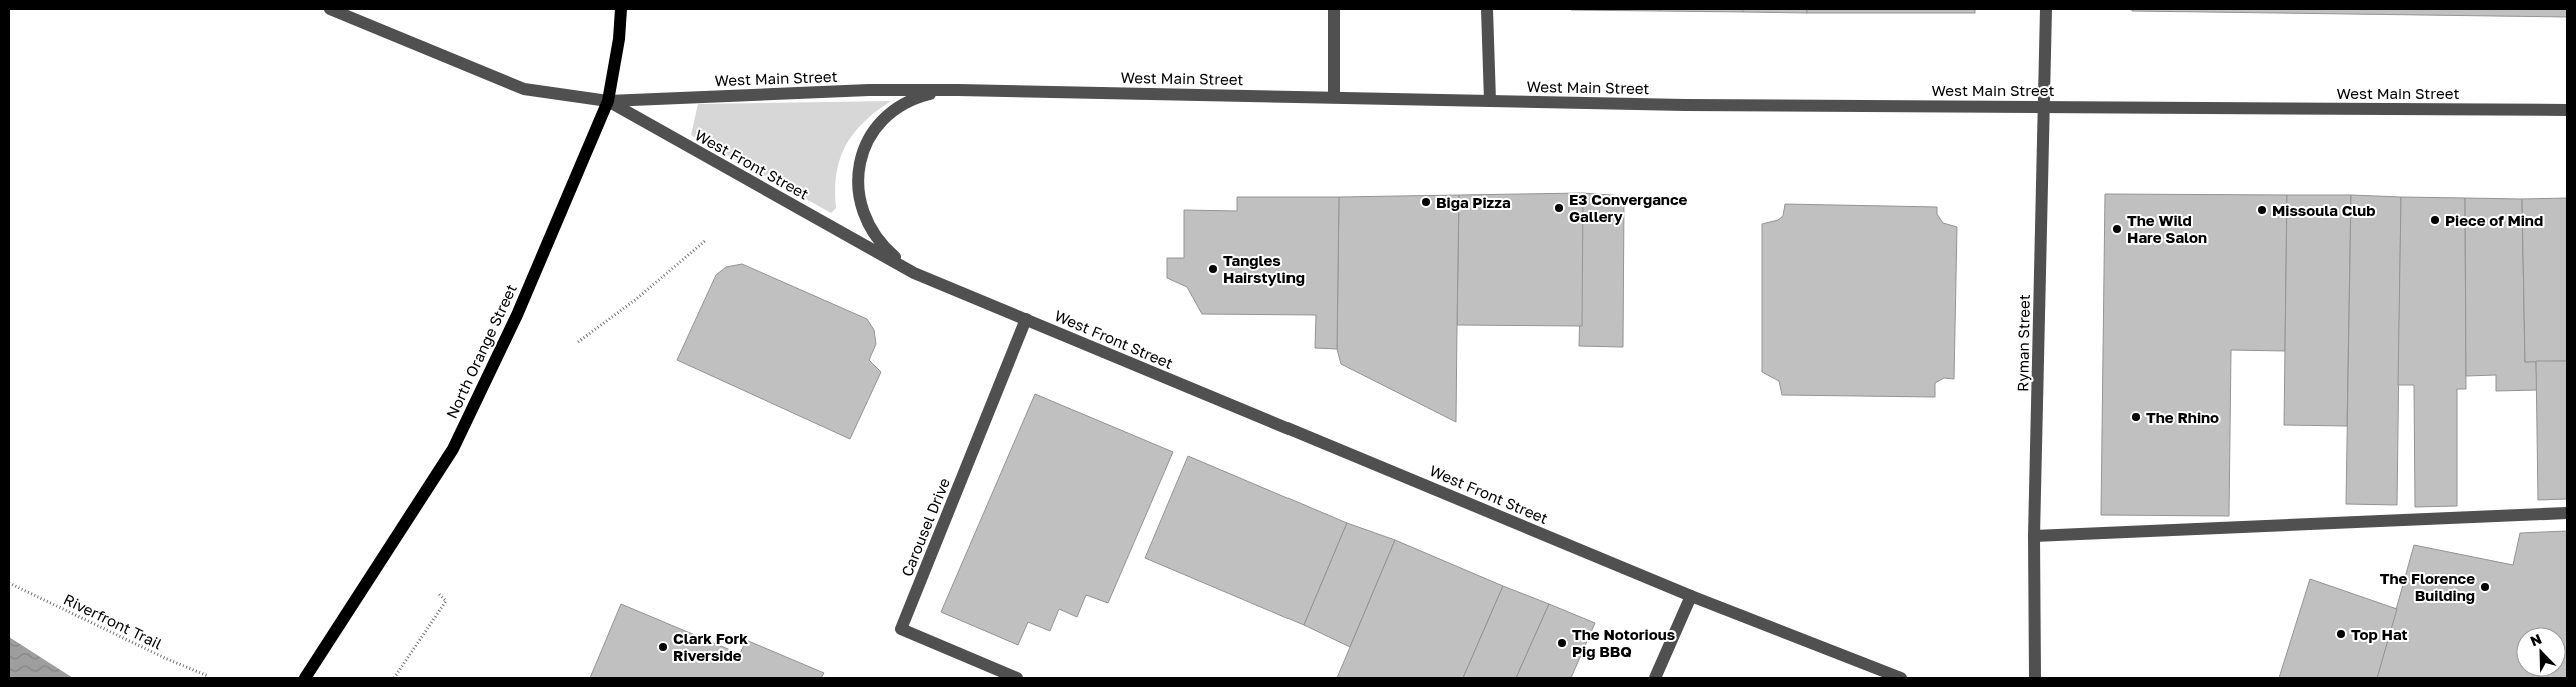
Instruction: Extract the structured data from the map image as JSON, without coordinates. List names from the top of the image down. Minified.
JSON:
{"streets":{"main road":["North Orange Street"],"street":["West Main Street","West Front Street","Ryman Street","Carousel Drive"],"path":["Riverfront Trail"]},"crossings":[["West Main Street","West Front Street"],["West Main Street","Ryman Street"],["West Main Street","North Orange Street"],["West Front Street","North Orange Street"],["West Front Street","Carousel Drive"]],"places":["Biga Pizza","E3 Convergance Gallery","Missoula Club","Piece of Mind","The Wild Hare Salon","Tangles Hairstyling","The Rhino","The Florence Building","Top Hat","The Notorious Pig BBQ","Clark Fork Riverside"],"north":"top left"}
